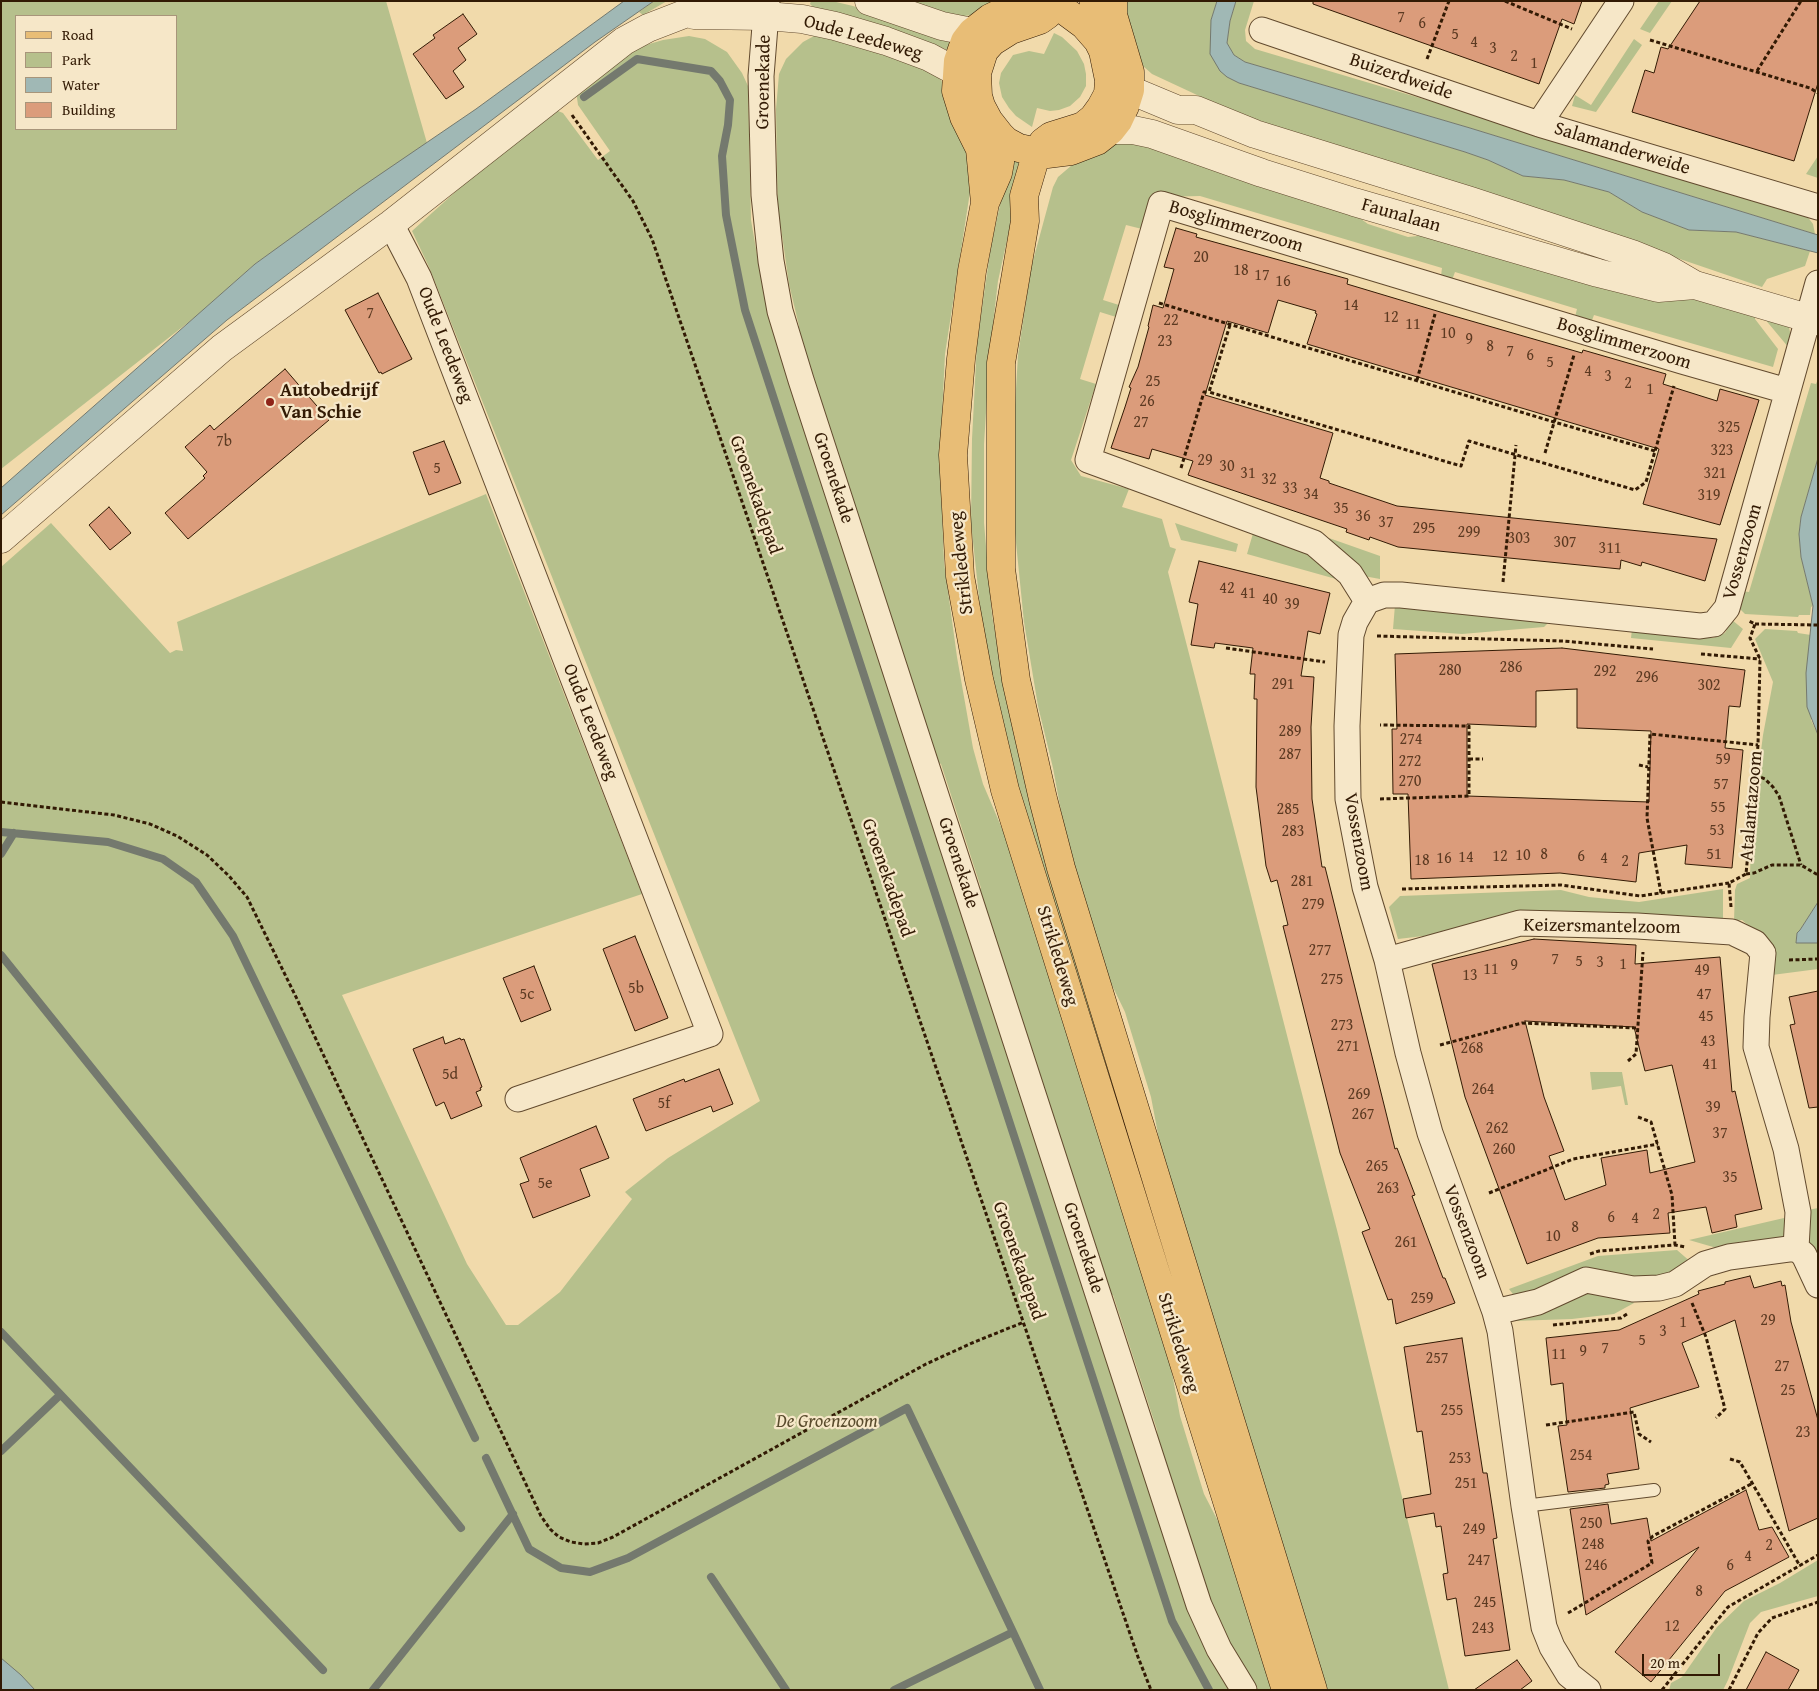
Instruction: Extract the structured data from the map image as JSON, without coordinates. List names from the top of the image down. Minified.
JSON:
{"streets":{"main road":["Strikledeweg"],"street":["Oude Leedeweg","Buizerdweide","Groenekade","Salamanderweide","Faunalaan","Bosglimmerzoom","Vossenzoom","Keizersmantelzoom"],"path":["Groenekadepad","Atalantazoom"]},"crossings":[["Oude Leedeweg","Groenekade"],["Oude Leedeweg","Groenekadepad"],["Buizerdweide","Salamanderweide"],["Faunalaan","Vossenzoom"],["Bosglimmerzoom","Vossenzoom"],["Vossenzoom","Keizersmantelzoom"],["Atalantazoom","Keizersmantelzoom"]],"parks":["De Groenzoom"],"places":["Autobedrijf Van Schie"],"house_numbers":["7","6","5","4","3","2","1","20","18","17","16","14","7","12","22","11","10","9","23","8","7","6","5","4","3","25","2","1","26","27","325","7b","323","29","30","5","31","321","32","33","34","319","35","36","37","295","299","303","307","311","42","41","40","39","286","280","292","296","291","302","289","274","287","59","272","270","57","55","285","53","283","8","51","10","12","6","14","16","4","18","2","281","279","277","7","5","3","1","9","11","49","13","275","5b","5c","47","45","273","43","271","268","41","5d","264","269","5f","39","267","262","37","260","265","35","5e","263","2","6","4","8","10","261","259","29","1","3","5","7","9","11","257","27","25","255","23","254","253","251","250","249","248","2","4","247","246","6","8","245","12","243"],"legend":["Road","Park","Water","Building"],"scale_bar":"20 m"}
